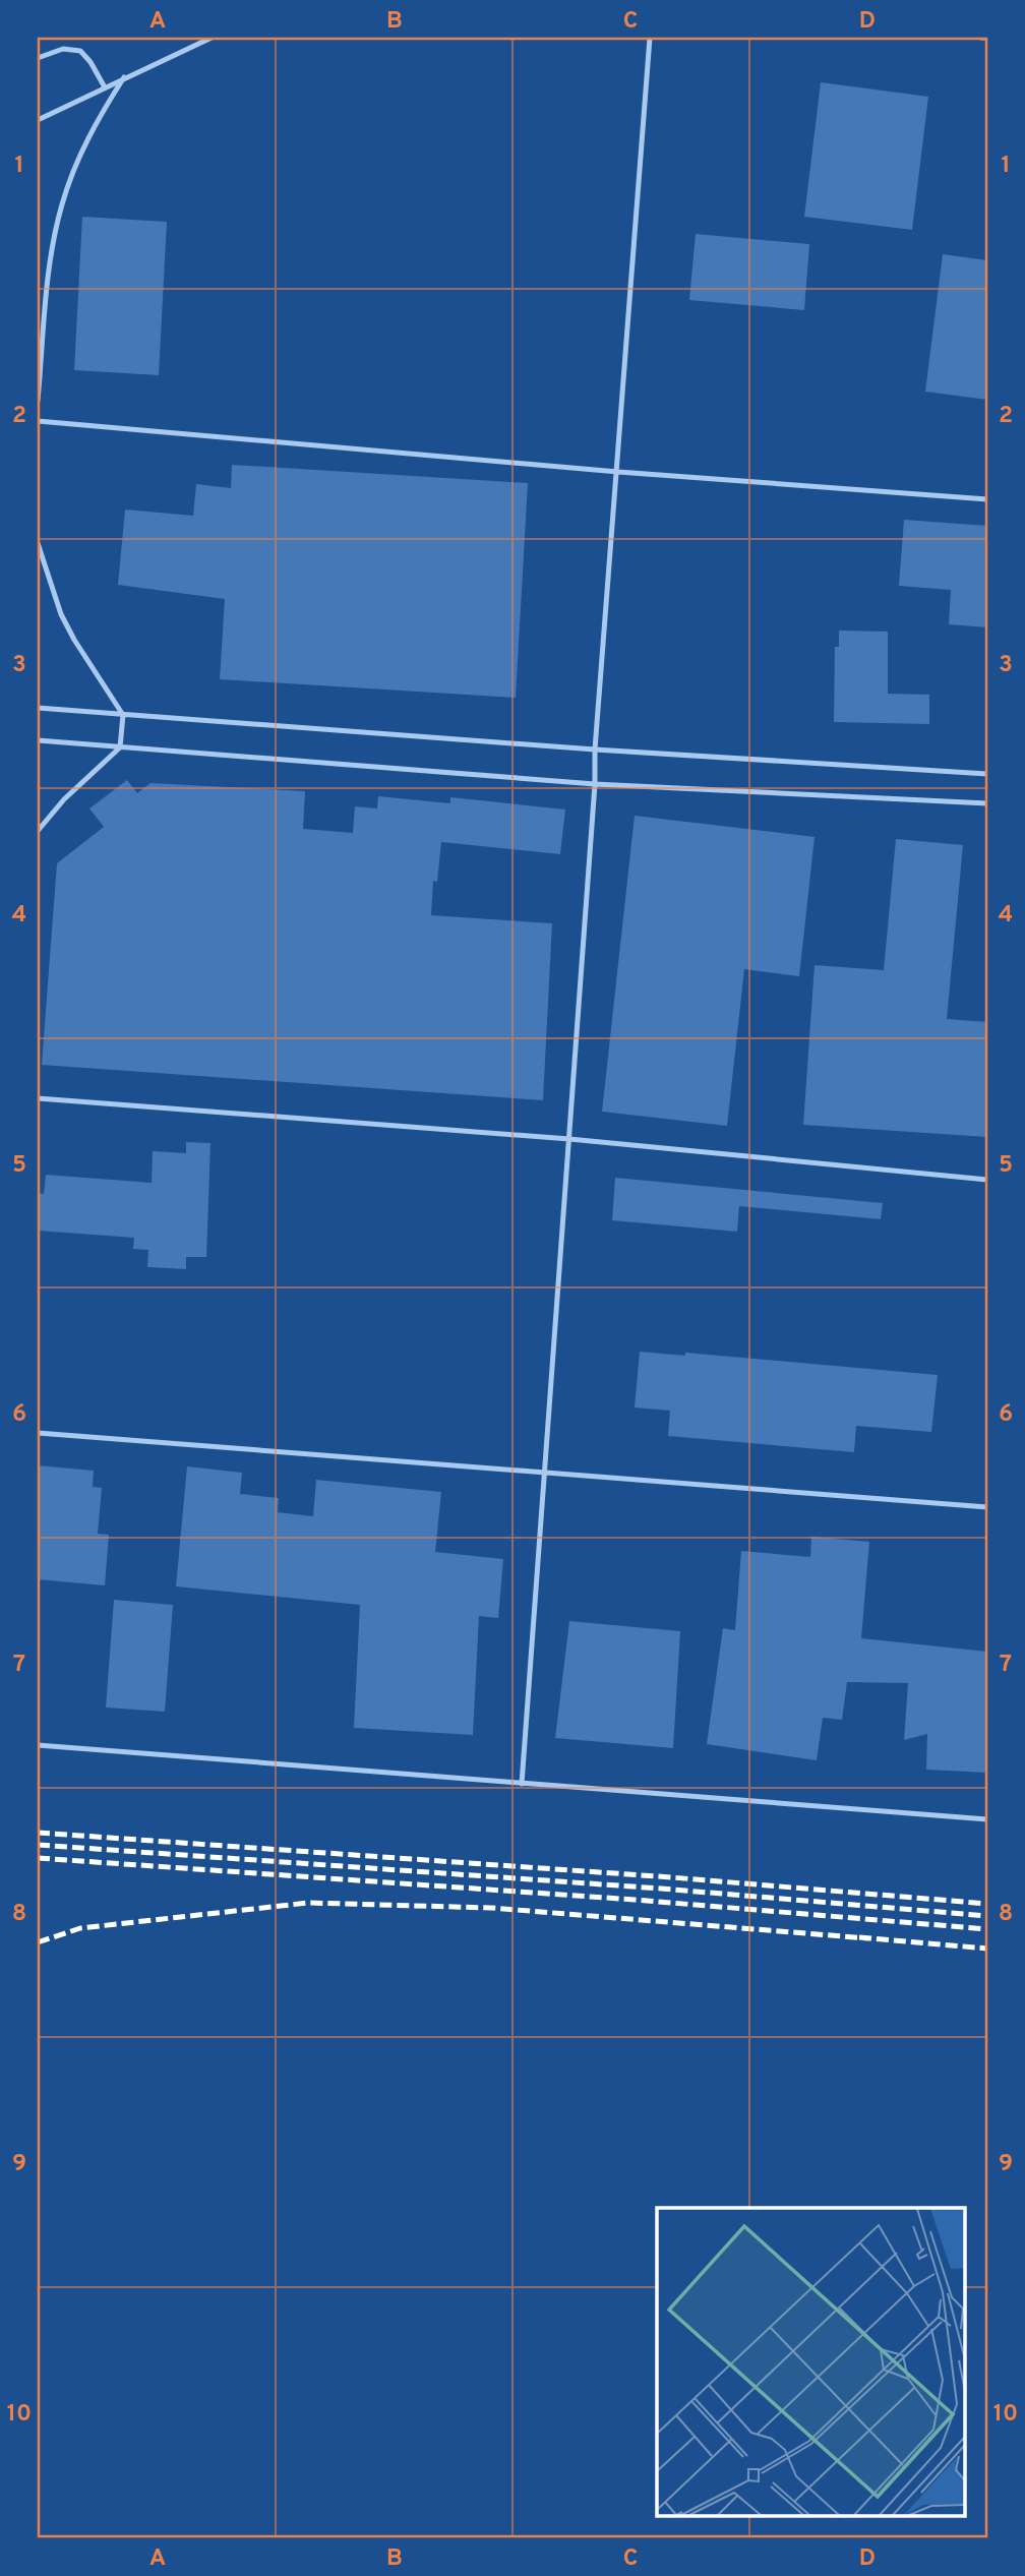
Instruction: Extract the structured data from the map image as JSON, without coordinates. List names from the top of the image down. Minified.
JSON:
{"grid":{"columns":["A","B","C","D"],"rows":["1","2","3","4","5","6","7","8","9","10"]}}
